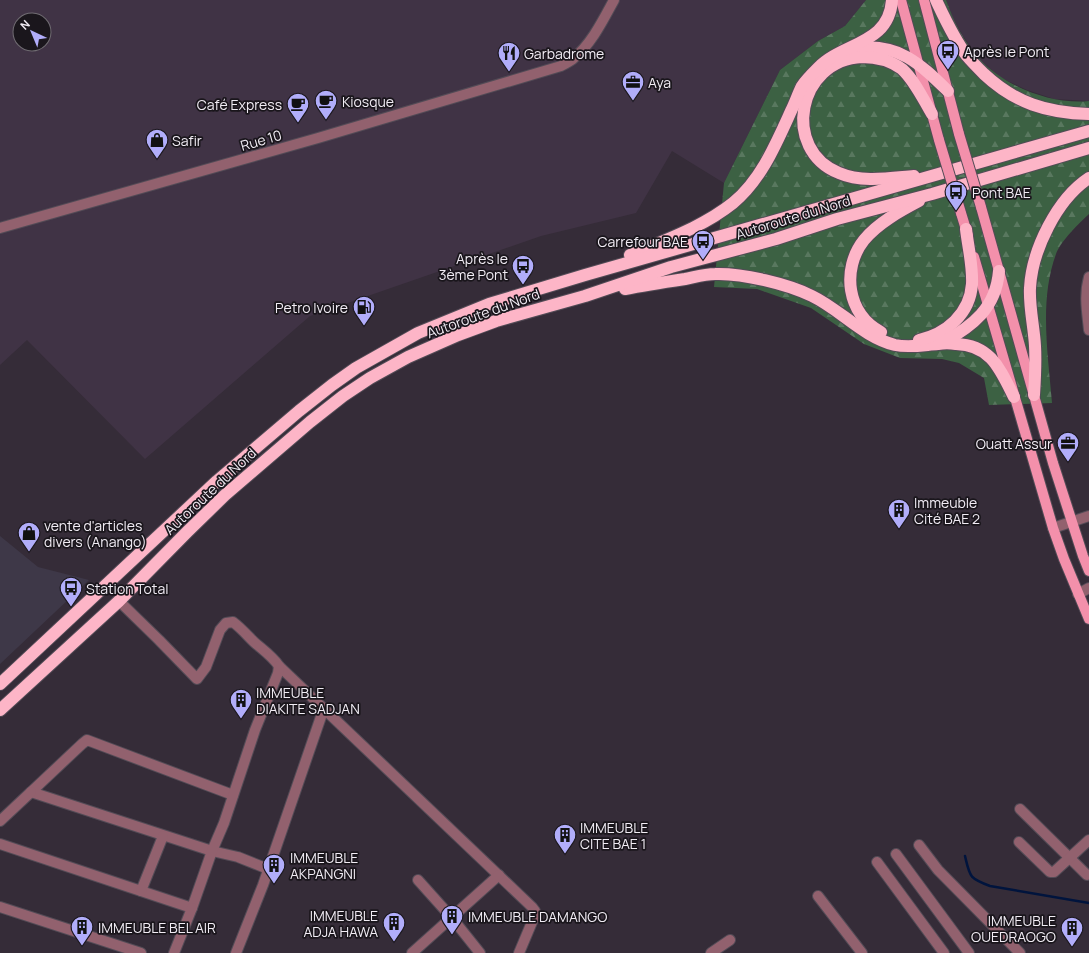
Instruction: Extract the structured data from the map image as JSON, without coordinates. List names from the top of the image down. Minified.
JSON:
{"streets":{"highway":["Autoroute du Nord"],"street":["Rue 10"]},"places":{"bus stop":["Après le Pont","Pont BAE","Carrefour BAE","Après le 3ème Pont","Station Total"],"restaurant":["Garbadrome"],"office":["Aya","Ouatt Assur"],"cafe":["Kiosque","Café Express"],"shop":["Safir","vente d'articles divers (Anango)"],"fuel station":["Petro Ivoire"],"building":["Immeuble Cité BAE 2","IMMEUBLE DIAKITE SADJAN","IMMEUBLE CITE BAE 1","IMMEUBLE AKPANGNI","IMMEUBLE DAMANGO","IMMEUBLE ADJA HAWA","IMMEUBLE BEL AIR","IMMEUBLE OUEDRAOGO"]},"north":"top left"}
